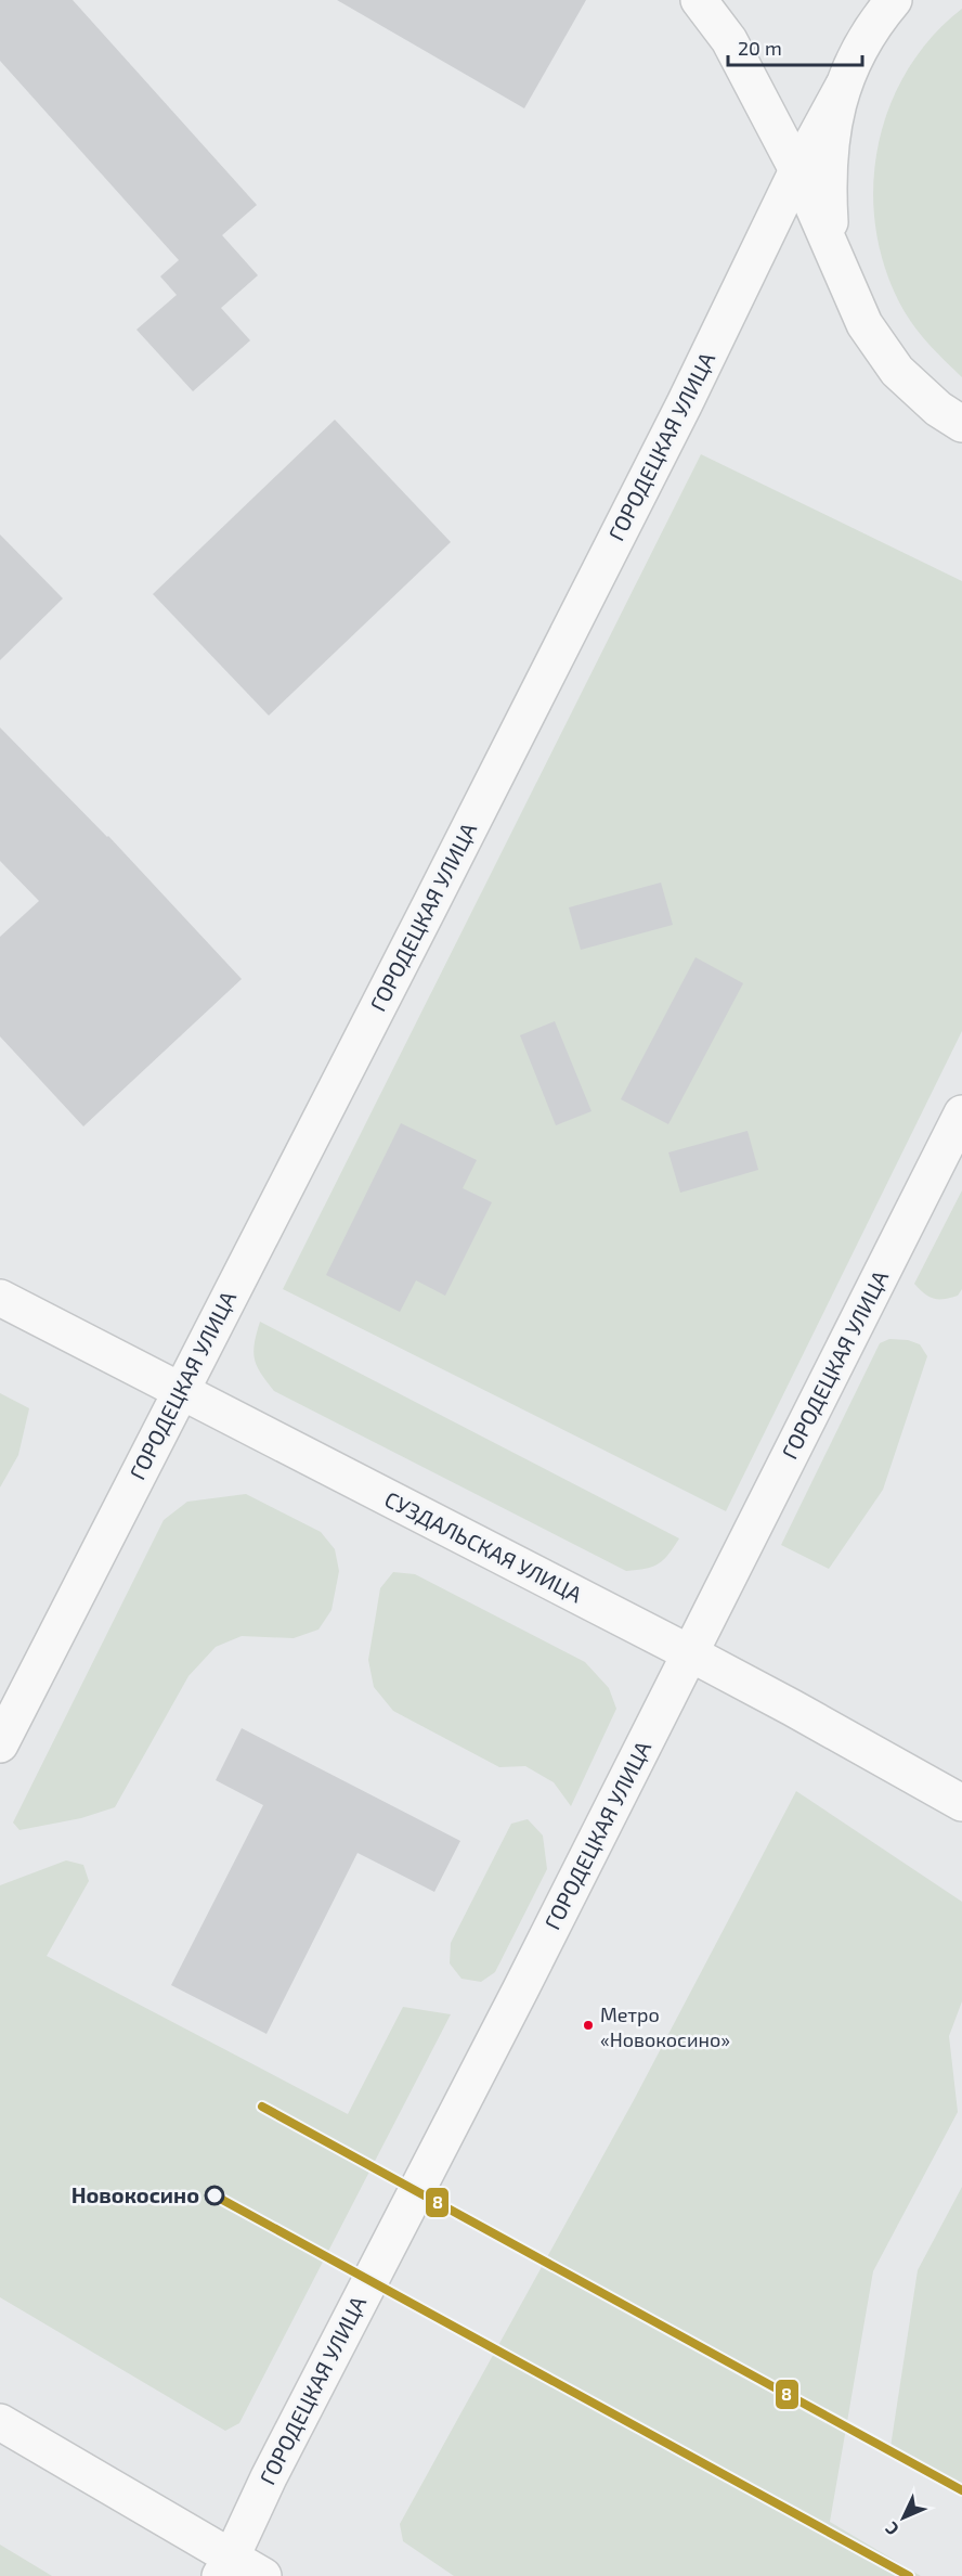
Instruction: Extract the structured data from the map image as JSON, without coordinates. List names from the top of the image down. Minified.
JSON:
{"streets":{"street":["ГОРОДЕЦКАЯ УЛИЦА","СУЗДАЛЬСКАЯ УЛИЦА"]},"crossings":[["ГОРОДЕЦКАЯ УЛИЦА","СУЗДАЛЬСКАЯ УЛИЦА"]],"places":["Метро «Новокосино»","Новокосино"],"lines":["transit line 8"],"scale_bar":"20 m","north":"bottom left"}
